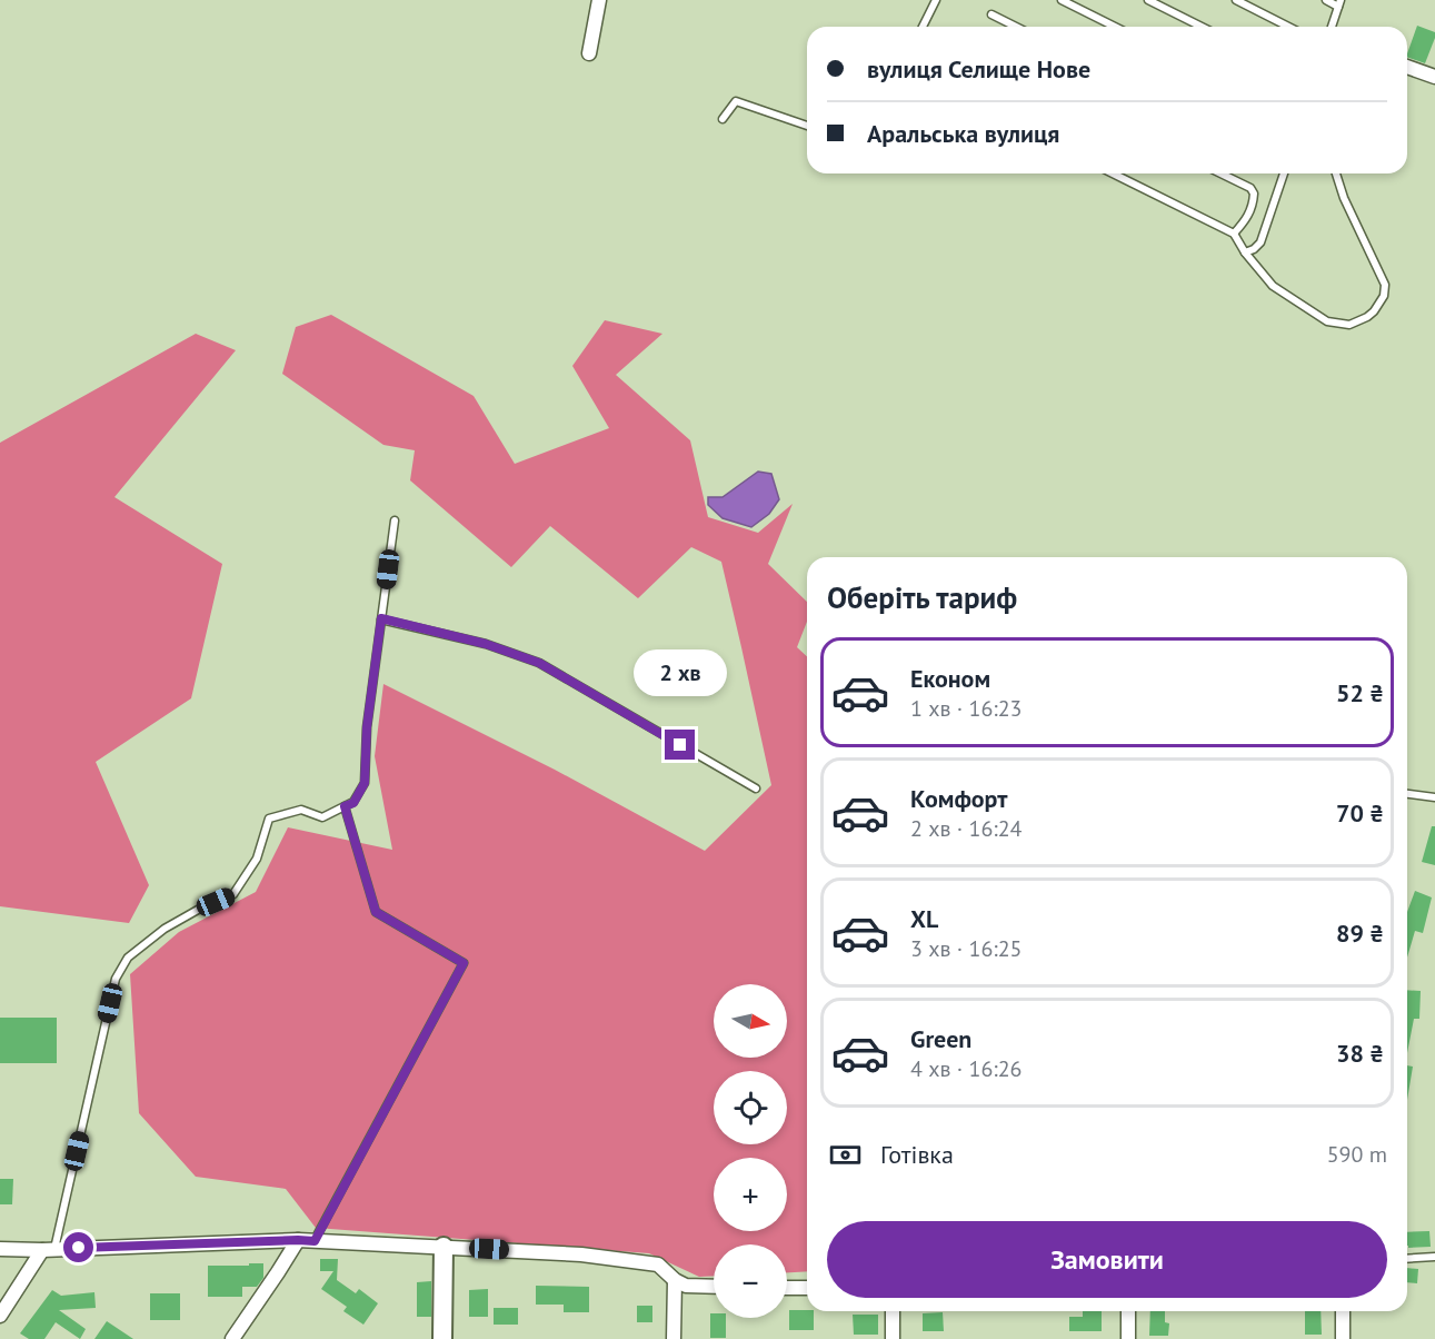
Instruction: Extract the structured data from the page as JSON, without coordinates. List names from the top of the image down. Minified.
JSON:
{"north":"right","page":{"banner":["вулиця Селище Нове","Аральська вулиця"],"heading":"Оберіть тариф","list":[{"name":"Економ","note":"1 хв · 16:23","value":"52 ₴"},{"name":"Комфорт","note":"2 хв · 16:24","value":"70 ₴"},{"name":"XL","note":"3 хв · 16:25","value":"89 ₴"},{"name":"Green","note":"4 хв · 16:26","value":"38 ₴"}],"bubble":"2 хв","map_buttons":["+","−"],"pay":["Готівка","590 m"],"buttons":"Замовити"}}
